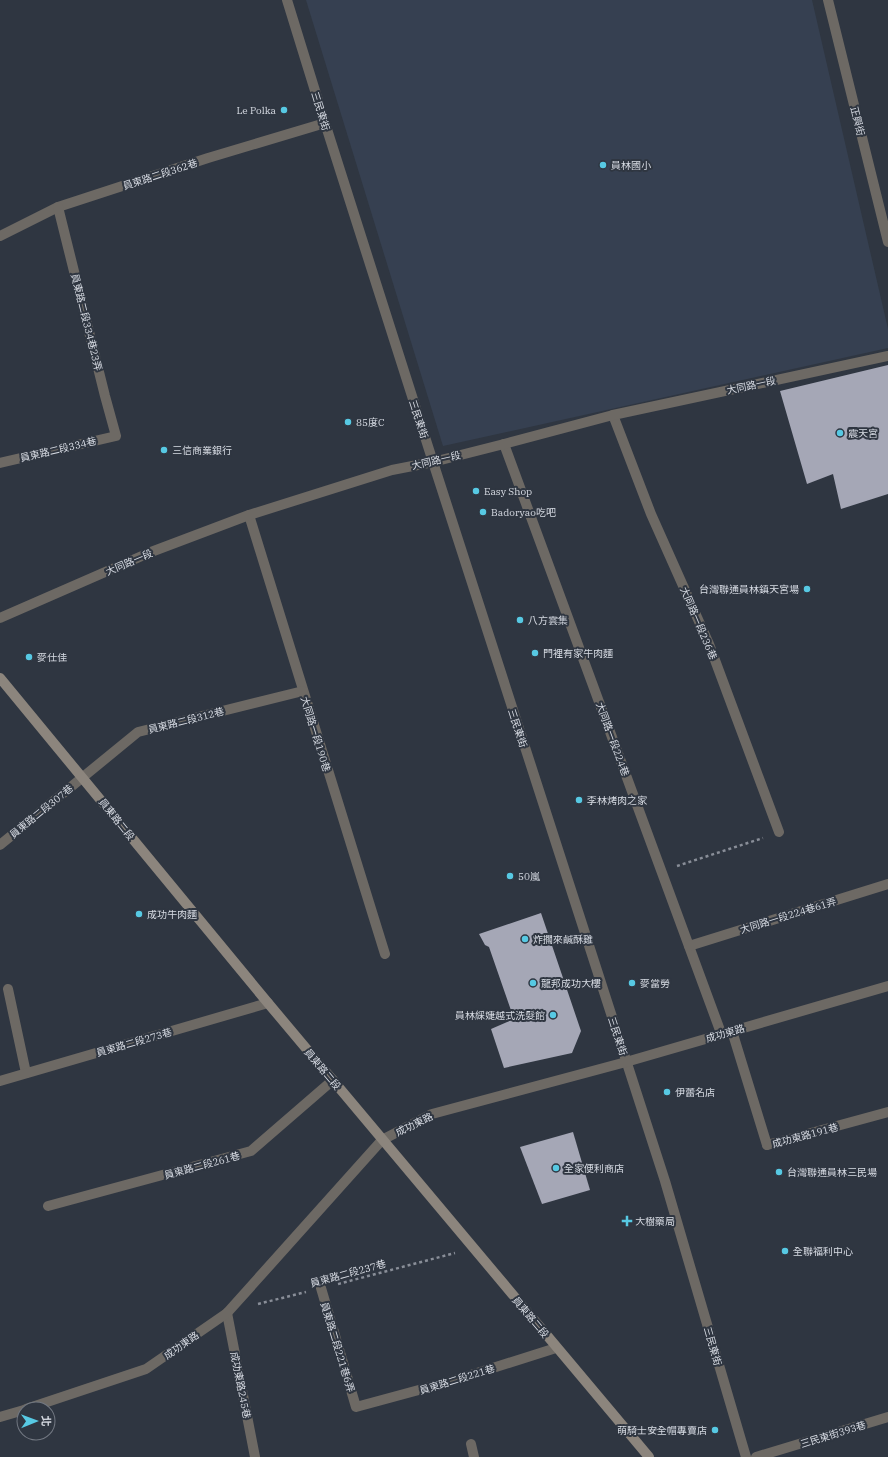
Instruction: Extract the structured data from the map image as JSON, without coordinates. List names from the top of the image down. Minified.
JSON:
{"streets":{"street":["三民東街","正興街","員東路二段362巷","員東路二段334巷23弄","大同路一段","員東路二段334巷","大同路一段236巷","員東路二段312巷","大同路一段190巷","大同路一段224巷","員東路二段307巷","員東路二段","大同路一段224巷61弄","成功東路","員東路二段273巷","成功東路191巷","員東路二段261巷","員東路二段221巷6弄","員東路二段221巷","成功東路245巷","三民東街393巷"],"path":["員東路二段237巷"]},"crossings":[["三民東街","員東路二段362巷"],["三民東街","大同路一段"],["三民東街","成功東路"],["員東路二段362巷","員東路二段334巷23弄"],["員東路二段334巷23弄","員東路二段334巷"],["大同路一段","大同路一段236巷"],["大同路一段","大同路一段190巷"],["大同路一段","大同路一段224巷"],["員東路二段312巷","大同路一段190巷"],["員東路二段312巷","員東路二段307巷"],["員東路二段312巷","員東路二段"],["大同路一段224巷","大同路一段224巷61弄"],["大同路一段224巷","成功東路"],["員東路二段307巷","員東路二段"],["員東路二段","成功東路"],["員東路二段","員東路二段273巷"],["員東路二段","員東路二段261巷"],["員東路二段","員東路二段237巷"],["員東路二段","員東路二段221巷"],["成功東路","成功東路191巷"],["成功東路","成功東路245巷"],["員東路二段237巷","員東路二段221巷6弄"],["員東路二段221巷6弄","員東路二段221巷"]],"places":{"other":["Le Polka","員林國小","85度C","震天宮","三信商業銀行","Easy Shop","Badoryao吃吧","台灣聯通員林鎮天宮場","八方雲集","門裡有家牛肉麵","麥仕佳","李林烤肉之家","50嵐","成功牛肉麵","炸擱來鹹酥雞","龍邦成功大樓","麥當勞","員林綵婕越式洗髮館","伊蕾名店","全家便利商店","台灣聯通員林三民場","全聯福利中心","萌騎士安全帽專賣店"],"health":["大樹藥局"]},"north":"right"}
